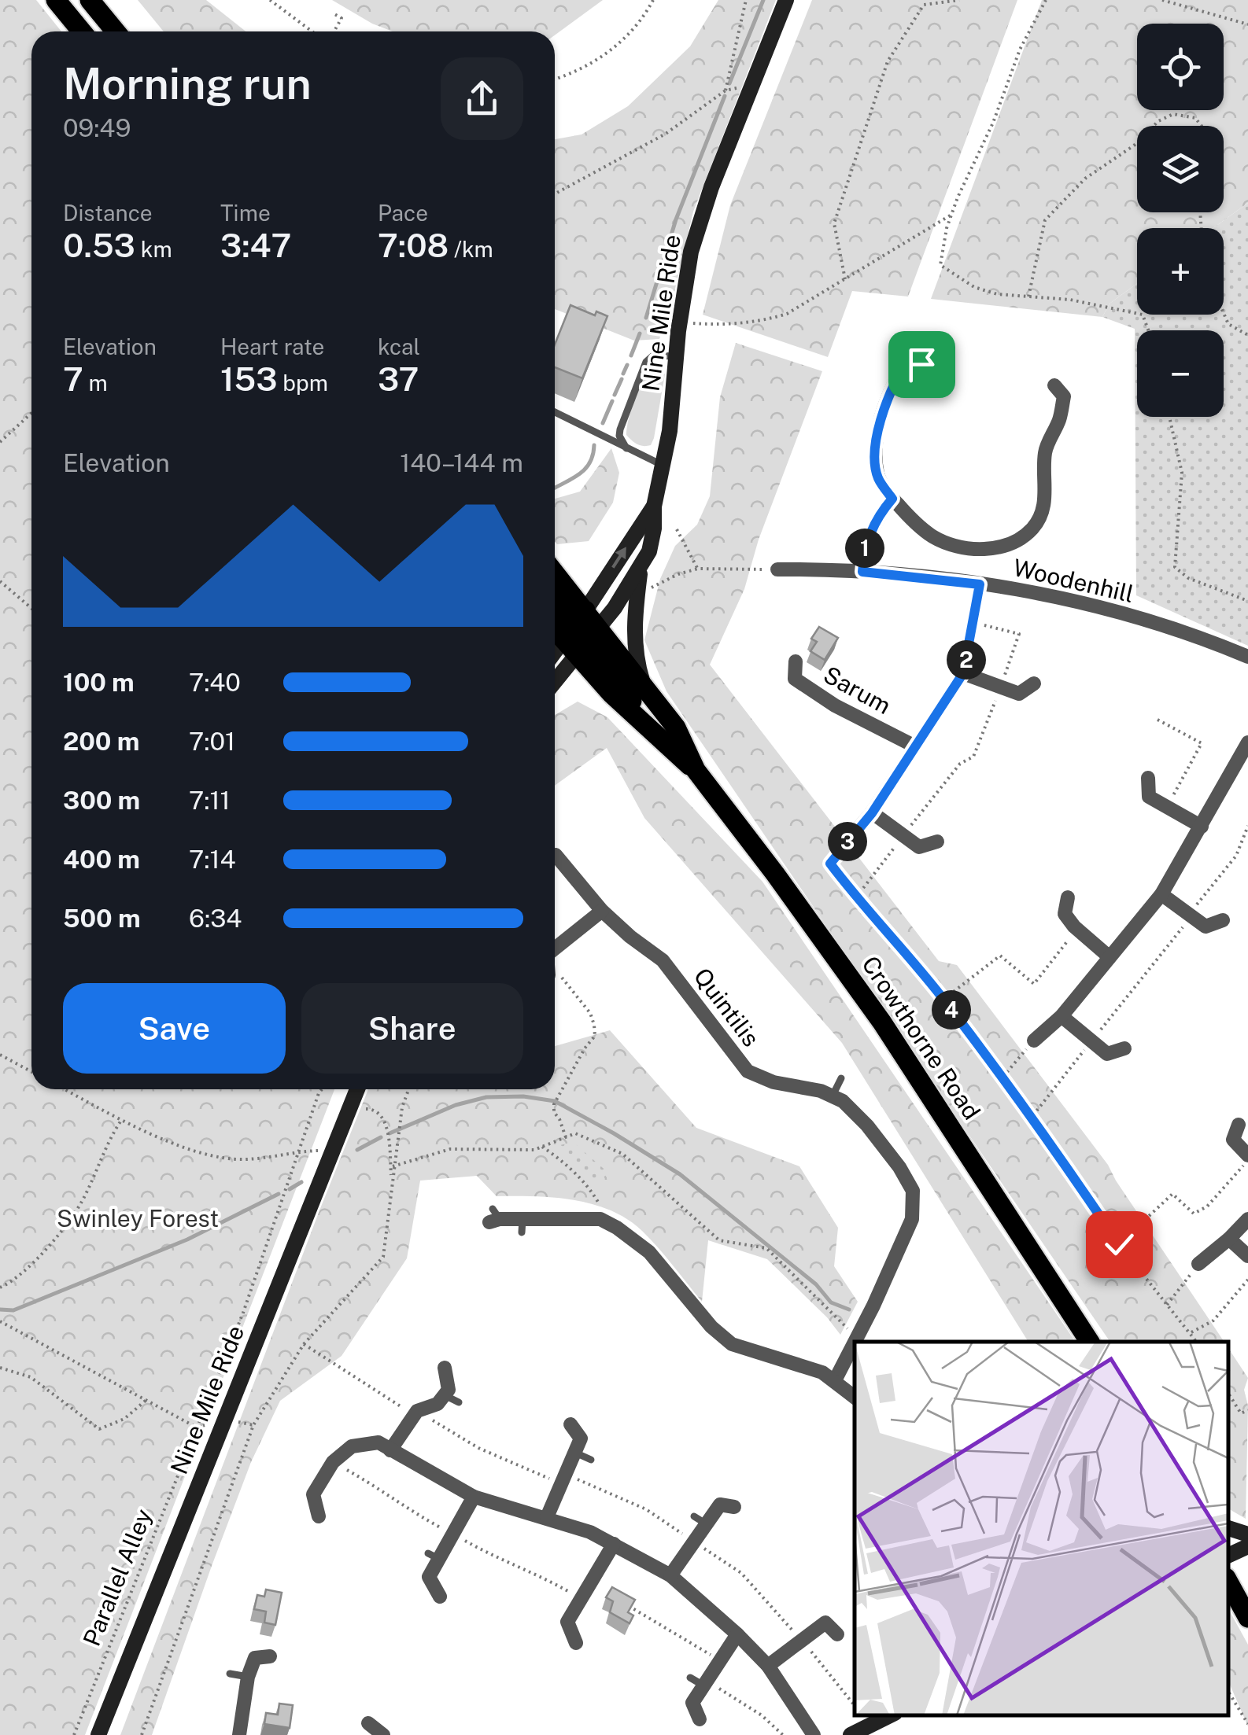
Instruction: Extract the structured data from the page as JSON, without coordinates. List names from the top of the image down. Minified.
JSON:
{"streets":{"main road":["Nine Mile Ride","Crowthorne Road"],"street":["Woodenhill","Sarum","Quintilis"],"path":["Parallel Alley"]},"crossings":[["Nine Mile Ride","Crowthorne Road"]],"parks":["Swinley Forest"],"page":{"map_buttons":["+","−"],"heading":["Morning run","09:49"],"stats":[["Distance","0.53 km"],["Time","3:47"],["Pace","7:08 /km"],["Elevation","7 m"],["Heart rate","153 bpm"],["kcal","37"]],"chart":["Elevation","140–144 m"],"pins":["1","2","3","4"],"list":[{"name":"100 m","note":"7:40"},{"name":"200 m","note":"7:01"},{"name":"300 m","note":"7:11"},{"name":"400 m","note":"7:14"},{"name":"500 m","note":"6:34"}],"buttons":["Save","Share"]}}
